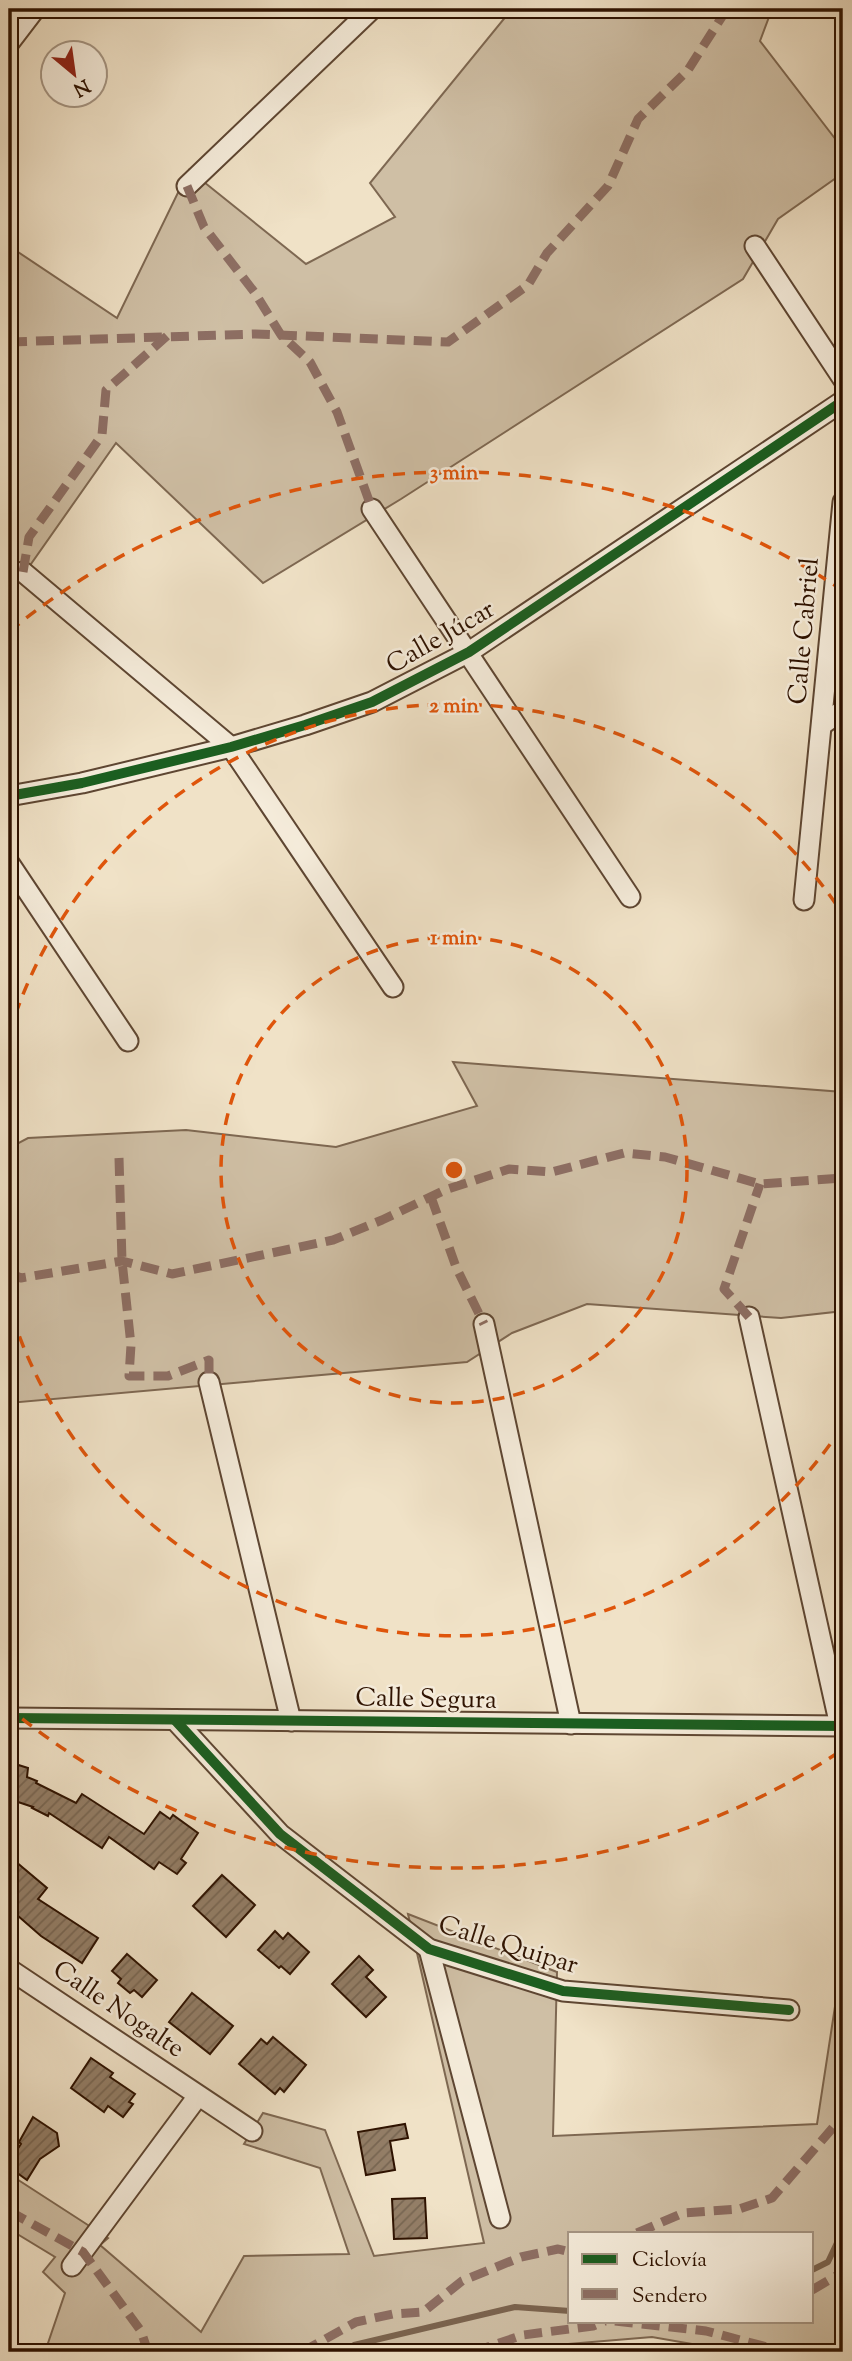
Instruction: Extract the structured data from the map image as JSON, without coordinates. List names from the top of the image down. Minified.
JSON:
{"streets":{"street":["Calle Cabriel","Calle Júcar","Calle Segura","Calle Quipar","Calle Nogalte"]},"crossings":[["Calle Segura","Calle Quipar"]],"legend":["Ciclovía","Sendero"],"north":"bottom right","rings":["3 min","2 min","1 min"]}
